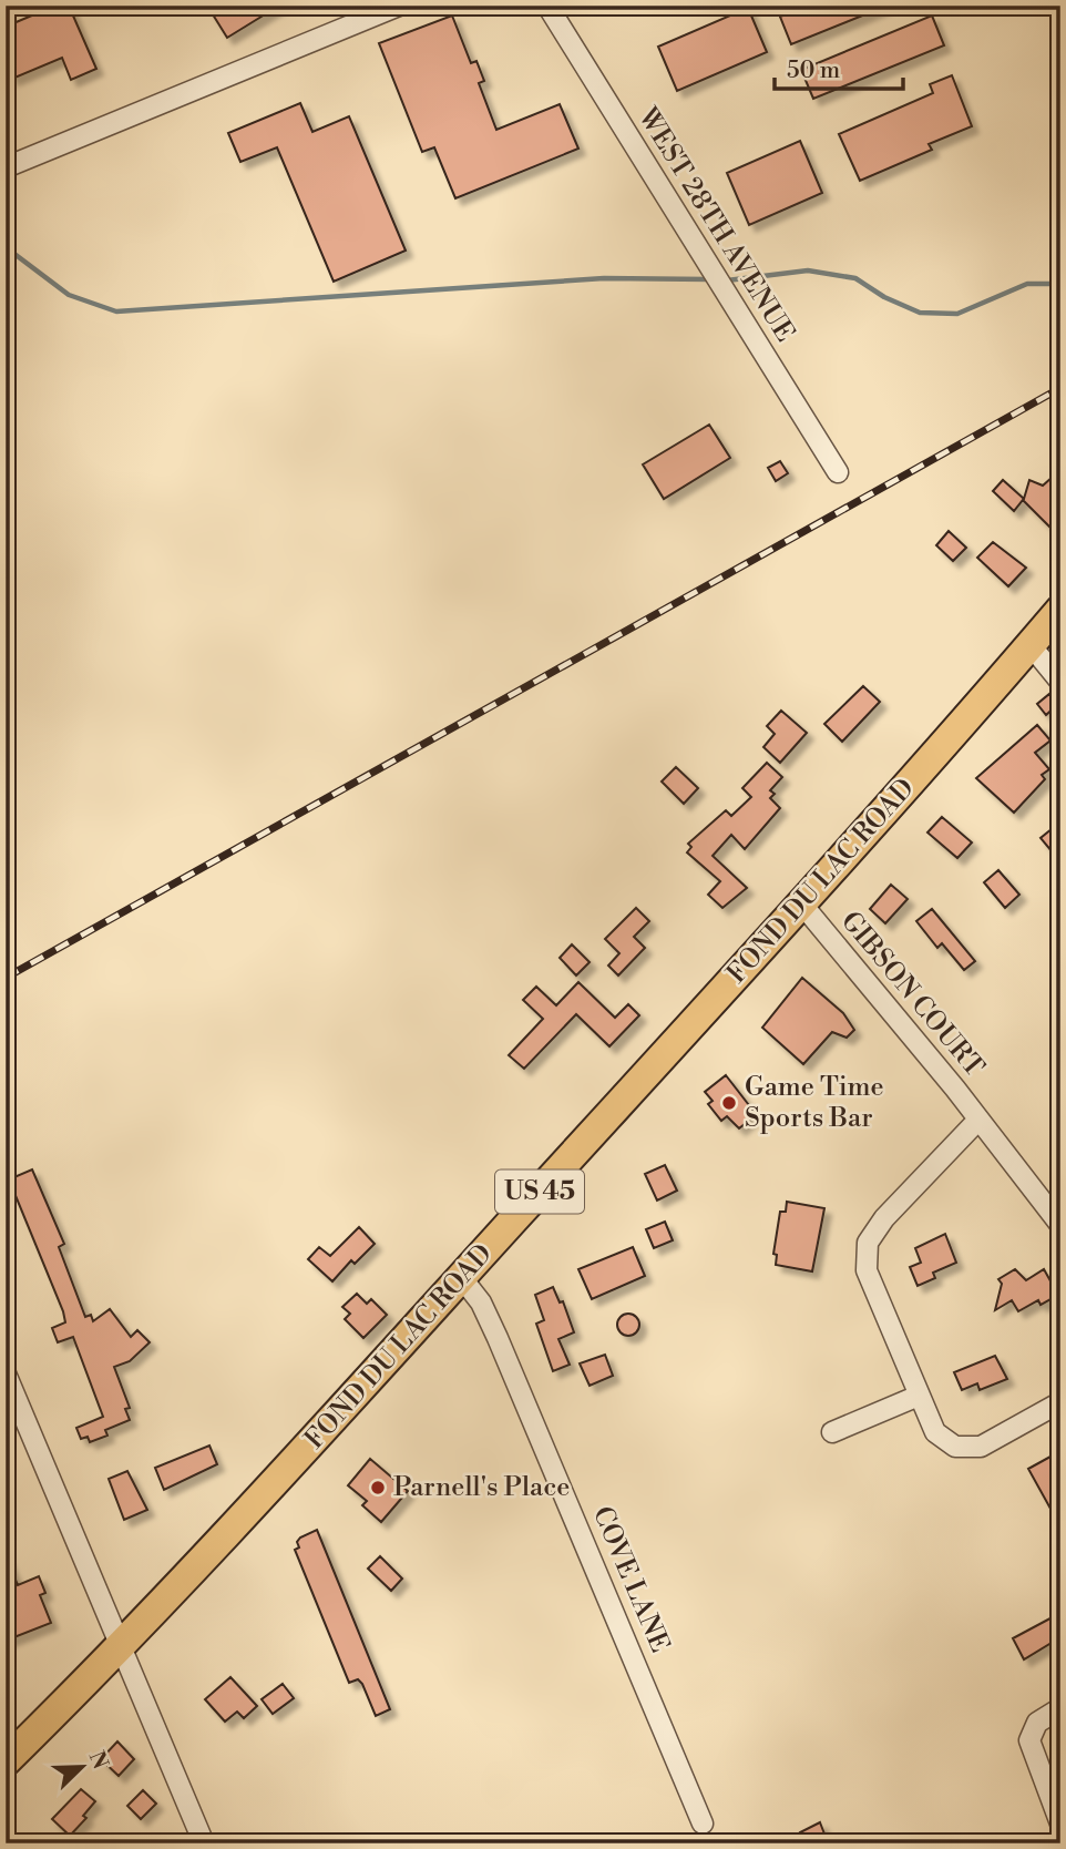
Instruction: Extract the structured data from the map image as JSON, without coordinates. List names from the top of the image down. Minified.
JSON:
{"streets":{"main road":["FOND DU LAC ROAD","US 45"],"street":["WEST 28TH AVENUE","GIBSON COURT","COVE LANE"]},"crossings":[["FOND DU LAC ROAD","GIBSON COURT"],["FOND DU LAC ROAD","COVE LANE"]],"places":["Game Time Sports Bar","Parnell's Place"],"scale_bar":"50 m","north":"top right"}
